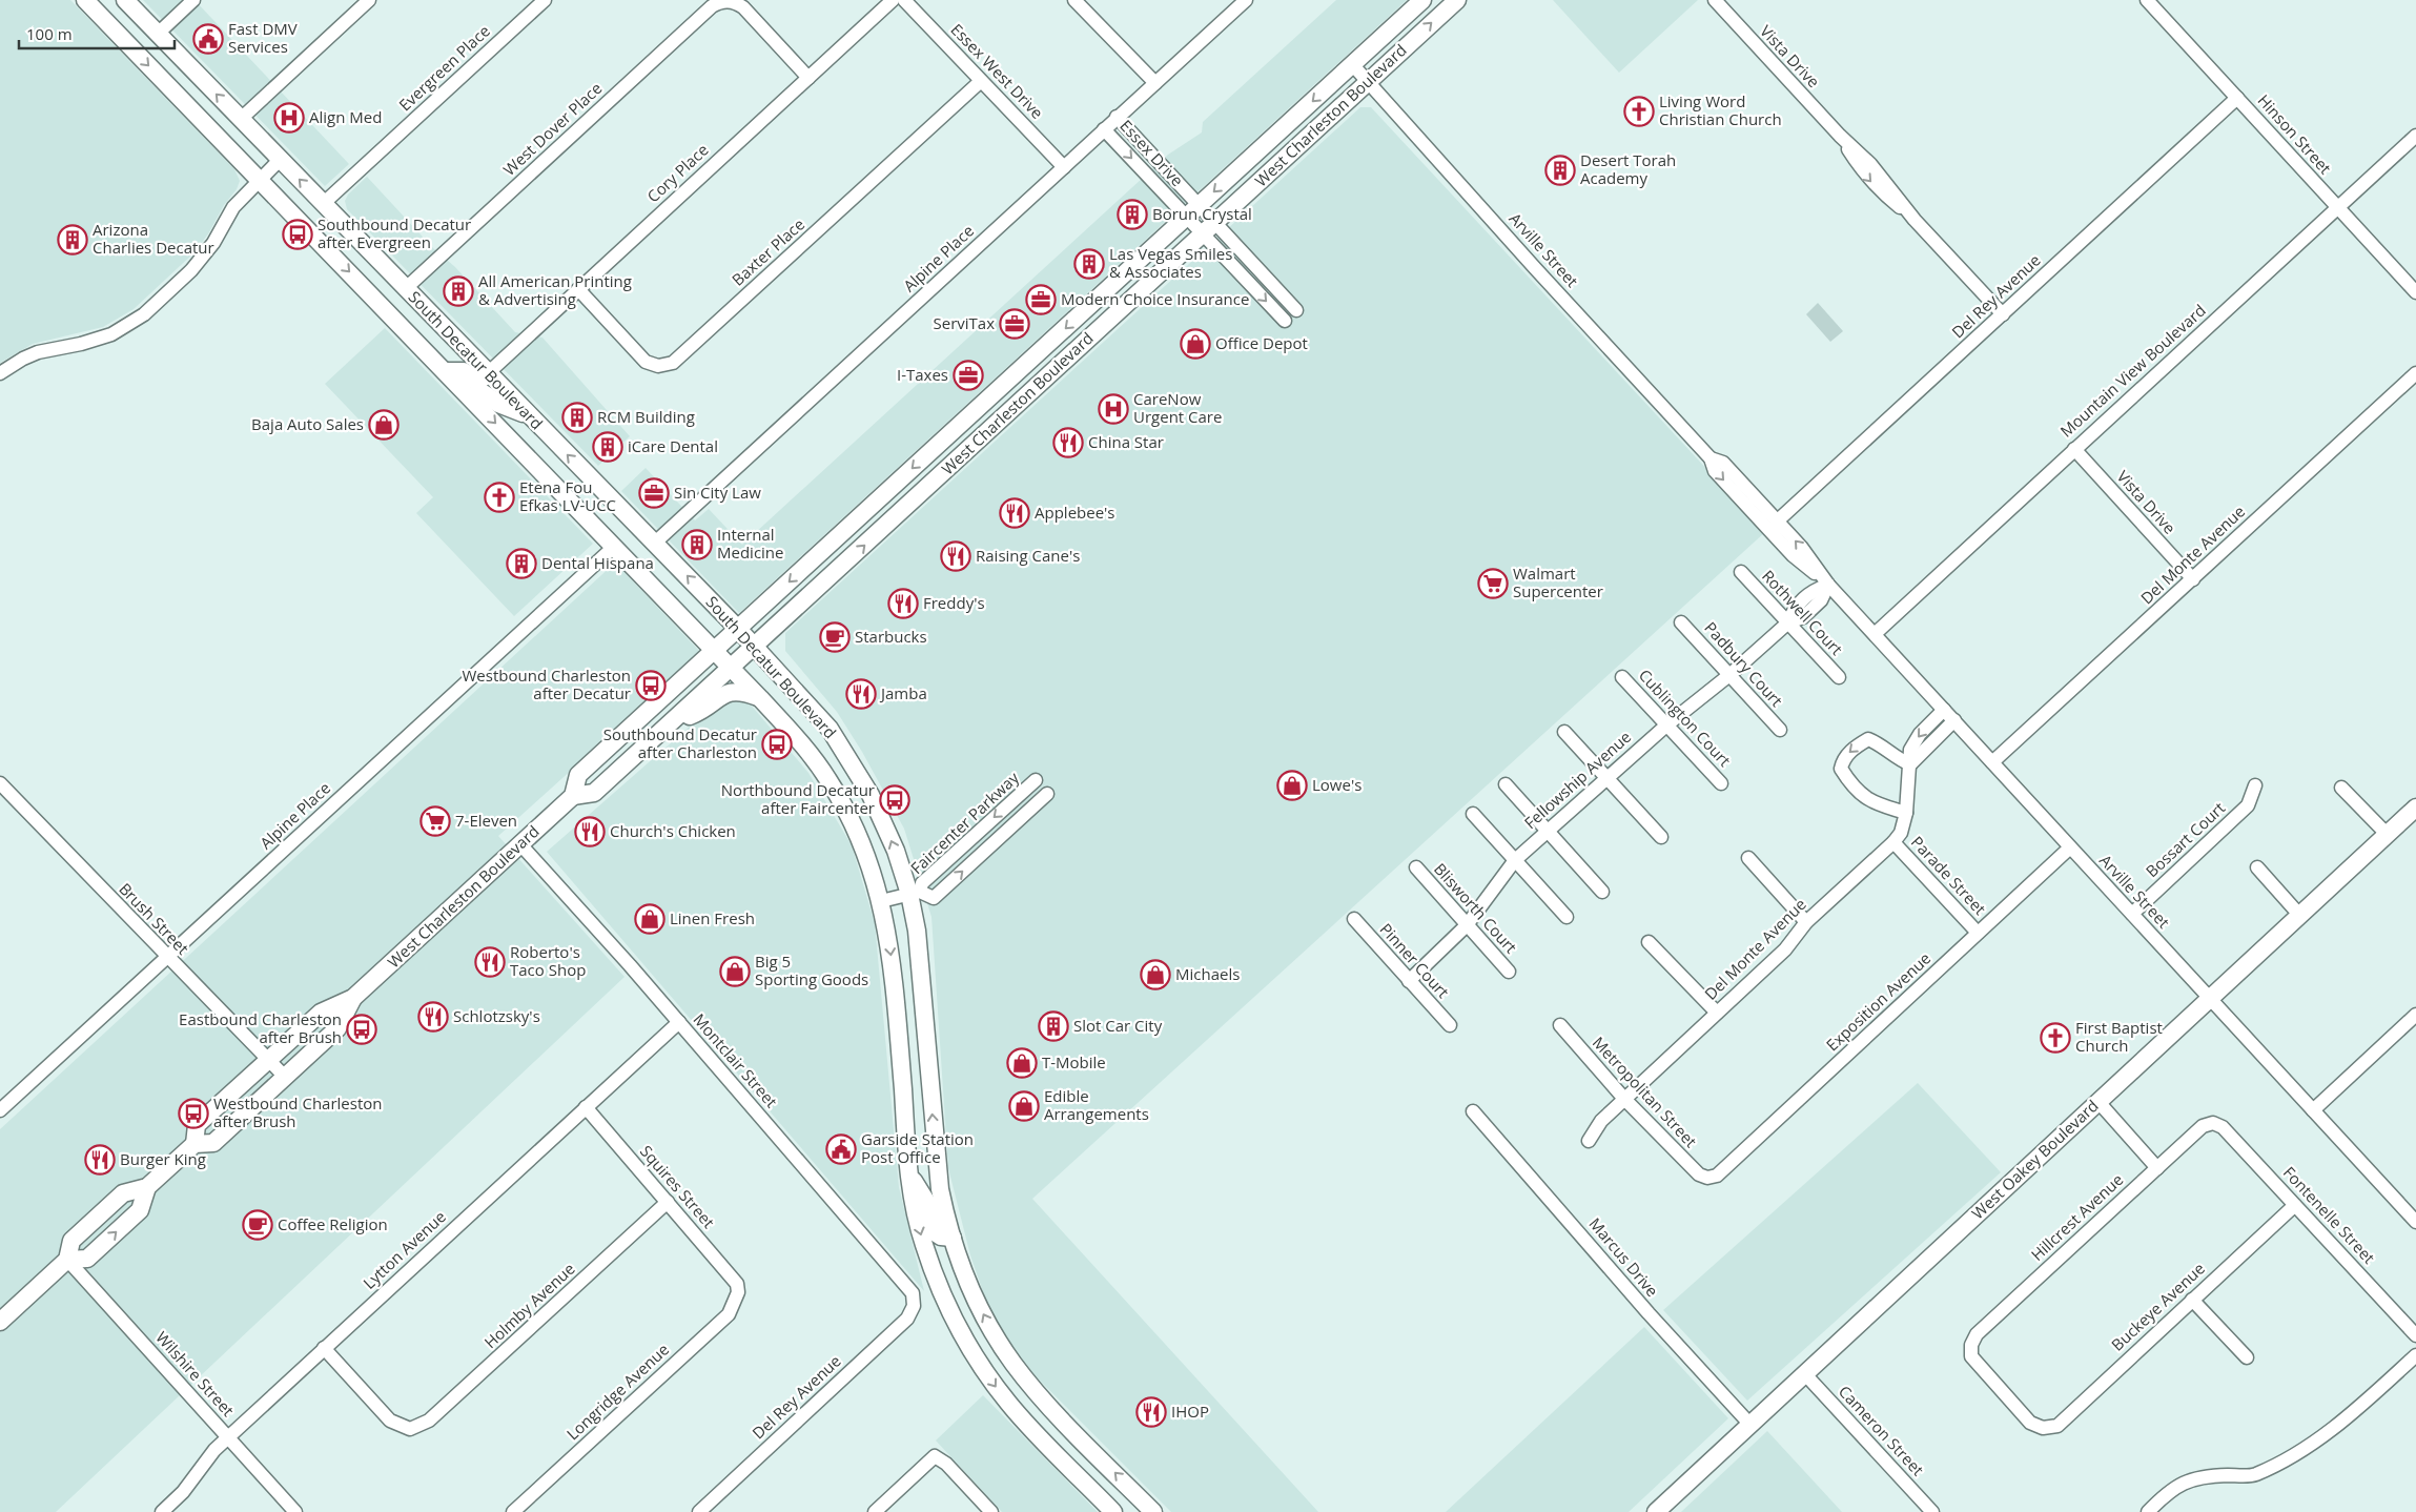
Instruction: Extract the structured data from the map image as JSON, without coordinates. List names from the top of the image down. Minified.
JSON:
{"streets":{"main road":["West Charleston Boulevard","South Decatur Boulevard","West Oakey Boulevard"],"street":["Vista Drive","Evergreen Place","Essex West Drive","West Dover Place","Hinson Street","Essex Drive","Cory Place","Arville Street","Baxter Place","Alpine Place","Del Rey Avenue","Mountain View Boulevard","Del Monte Avenue","Rothwell Court","Padbury Court","Cublington Court","Fellowship Avenue","Faircenter Parkway","Bossart Court","Parade Street","Blisworth Court","Brush Street","Pinner Court","Exposition Avenue","Montclair Street","Metropolitan Street","Squires Street","Fontenelle Street","Hillcrest Avenue","Lytton Avenue","Marcus Drive","Holmby Avenue","Buckeye Avenue","Wilshire Street","Longridge Avenue","Cameron Street"]},"crossings":[["Vista Drive","Del Rey Avenue"],["Vista Drive","Mountain View Boulevard"],["Vista Drive","Del Monte Avenue"],["Evergreen Place","South Decatur Boulevard"],["Essex West Drive","Baxter Place"],["Essex West Drive","Alpine Place"],["West Charleston Boulevard","Essex Drive"],["West Charleston Boulevard","Arville Street"],["West Charleston Boulevard","South Decatur Boulevard"],["West Charleston Boulevard","Brush Street"],["West Charleston Boulevard","Montclair Street"],["West Charleston Boulevard","Wilshire Street"],["West Dover Place","South Decatur Boulevard"],["Hinson Street","Del Rey Avenue"],["Hinson Street","Mountain View Boulevard"],["Essex Drive","Alpine Place"],["Cory Place","Baxter Place"],["Cory Place","South Decatur Boulevard"],["Arville Street","Del Rey Avenue"],["Arville Street","Mountain View Boulevard"],["Arville Street","Del Monte Avenue"],["Arville Street","Fellowship Avenue"],["Arville Street","Bossart Court"],["Arville Street","Exposition Avenue"],["Arville Street","West Oakey Boulevard"],["Alpine Place","South Decatur Boulevard"],["Alpine Place","Brush Street"],["Del Rey Avenue","Montclair Street"],["South Decatur Boulevard","Faircenter Parkway"],["Del Monte Avenue","Parade Street"],["Del Monte Avenue","Metropolitan Street"],["Rothwell Court","Fellowship Avenue"],["Padbury Court","Fellowship Avenue"],["Cublington Court","Fellowship Avenue"],["Fellowship Avenue","Blisworth Court"],["Fellowship Avenue","Pinner Court"],["Parade Street","Exposition Avenue"],["Exposition Avenue","Metropolitan Street"],["Montclair Street","Lytton Avenue"],["West Oakey Boulevard","Marcus Drive"],["West Oakey Boulevard","Cameron Street"],["Squires Street","Lytton Avenue"],["Squires Street","Holmby Avenue"],["Squires Street","Longridge Avenue"],["Fontenelle Street","Hillcrest Avenue"],["Fontenelle Street","Buckeye Avenue"],["Hillcrest Avenue","Buckeye Avenue"],["Lytton Avenue","Holmby Avenue"],["Lytton Avenue","Wilshire Street"]],"places":{"public building":["Fast DMV Services","Garside Station Post Office"],"church":["Living Word Christian Church","Etena Fou Efkas LV-UCC","First Baptist Church"],"hospital":["Align Med","CareNow Urgent Care"],"building":["Desert Torah Academy","Borun Crystal","Arizona Charlies Decatur","Las Vegas Smiles & Associates","All American Printing & Advertising","RCM Building","iCare Dental","Internal Medicine","Dental Hispana","Slot Car City"],"bus stop":["Southbound Decatur after Evergreen","Westbound Charleston after Decatur","Southbound Decatur after Charleston","Northbound Decatur after Faircenter","Eastbound Charleston after Brush","Westbound Charleston after Brush"],"office":["Modern Choice Insurance","ServiTax","I-Taxes","Sin City Law"],"shop":["Office Depot","Baja Auto Sales","Lowe's","Linen Fresh","Big 5 Sporting Goods","Michaels","T-Mobile","Edible Arrangements"],"restaurant":["China Star","Applebee's","Raising Cane's","Freddy's","Jamba","Church's Chicken","Roberto's Taco Shop","Schlotzsky's","Burger King","IHOP"],"supermarket":["Walmart Supercenter","7-Eleven"],"cafe":["Starbucks","Coffee Religion"]},"scale_bar":"100 m"}
